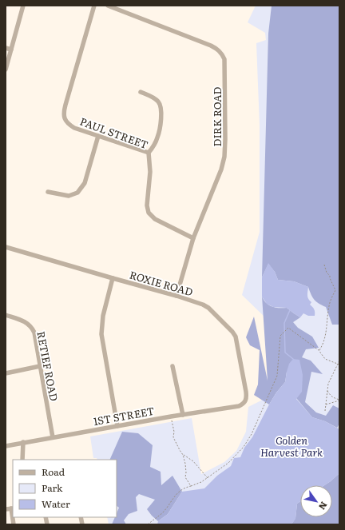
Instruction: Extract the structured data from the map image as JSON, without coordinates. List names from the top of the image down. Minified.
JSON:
{"streets":{"street":["DIRK ROAD","PAUL STREET","ROXIE ROAD","RETIEF ROAD","1ST STREET"]},"crossings":[["DIRK ROAD","PAUL STREET"],["DIRK ROAD","ROXIE ROAD"],["ROXIE ROAD","1ST STREET"],["RETIEF ROAD","1ST STREET"]],"parks":["Golden Harvest Park"],"legend":["Road","Park","Water"],"north":"bottom right"}
